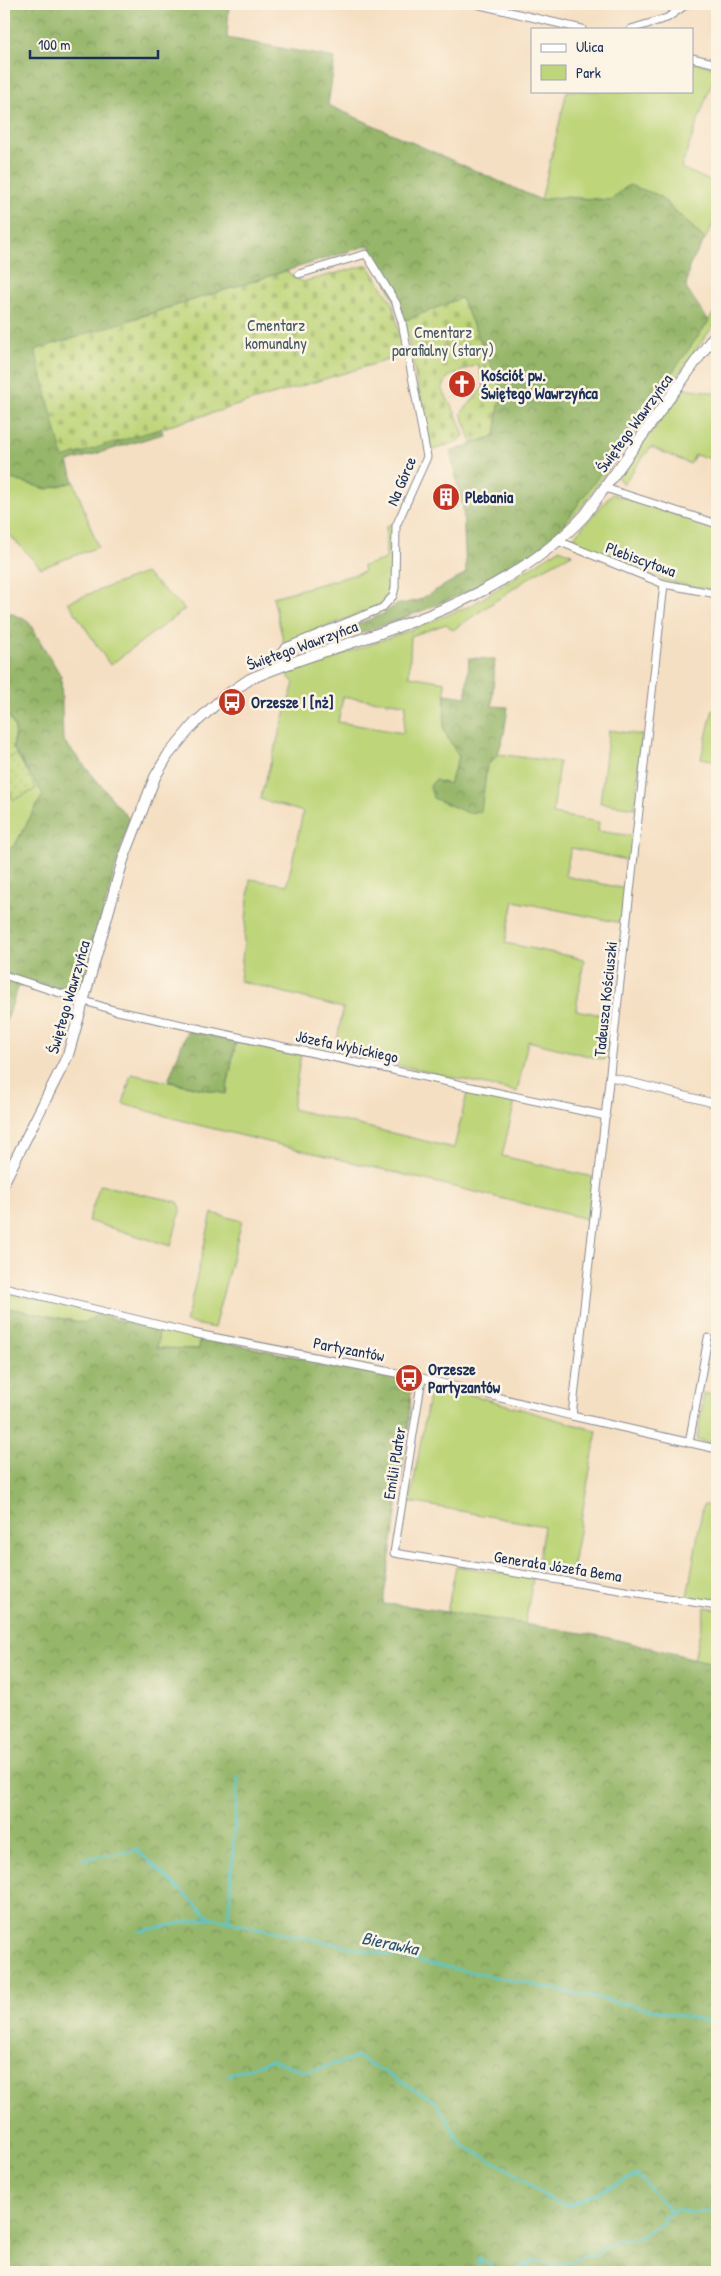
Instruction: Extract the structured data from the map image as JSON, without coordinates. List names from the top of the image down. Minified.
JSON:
{"streets":{"street":["Świętego Wawrzyńca","Na Górce","Plebiscytowa","Tadeusza Kościuszki","Józefa Wybickiego","Partyzantów","Emilii Plater","Generała Józefa Bema"]},"crossings":[["Świętego Wawrzyńca","Na Górce"],["Świętego Wawrzyńca","Plebiscytowa"],["Świętego Wawrzyńca","Józefa Wybickiego"],["Plebiscytowa","Tadeusza Kościuszki"],["Tadeusza Kościuszki","Józefa Wybickiego"],["Tadeusza Kościuszki","Partyzantów"],["Partyzantów","Emilii Plater"],["Emilii Plater","Generała Józefa Bema"]],"water":["Bierawka"],"parks":["Cmentarz komunalny","Cmentarz parafialny (stary)"],"places":{"church":["Kościół pw. Świętego Wawrzyńca"],"building":["Plebania"],"bus stop":["Orzesze I [nż]","Orzesze Partyzantów"]},"legend":["Ulica","Park"],"scale_bar":"100 m"}
